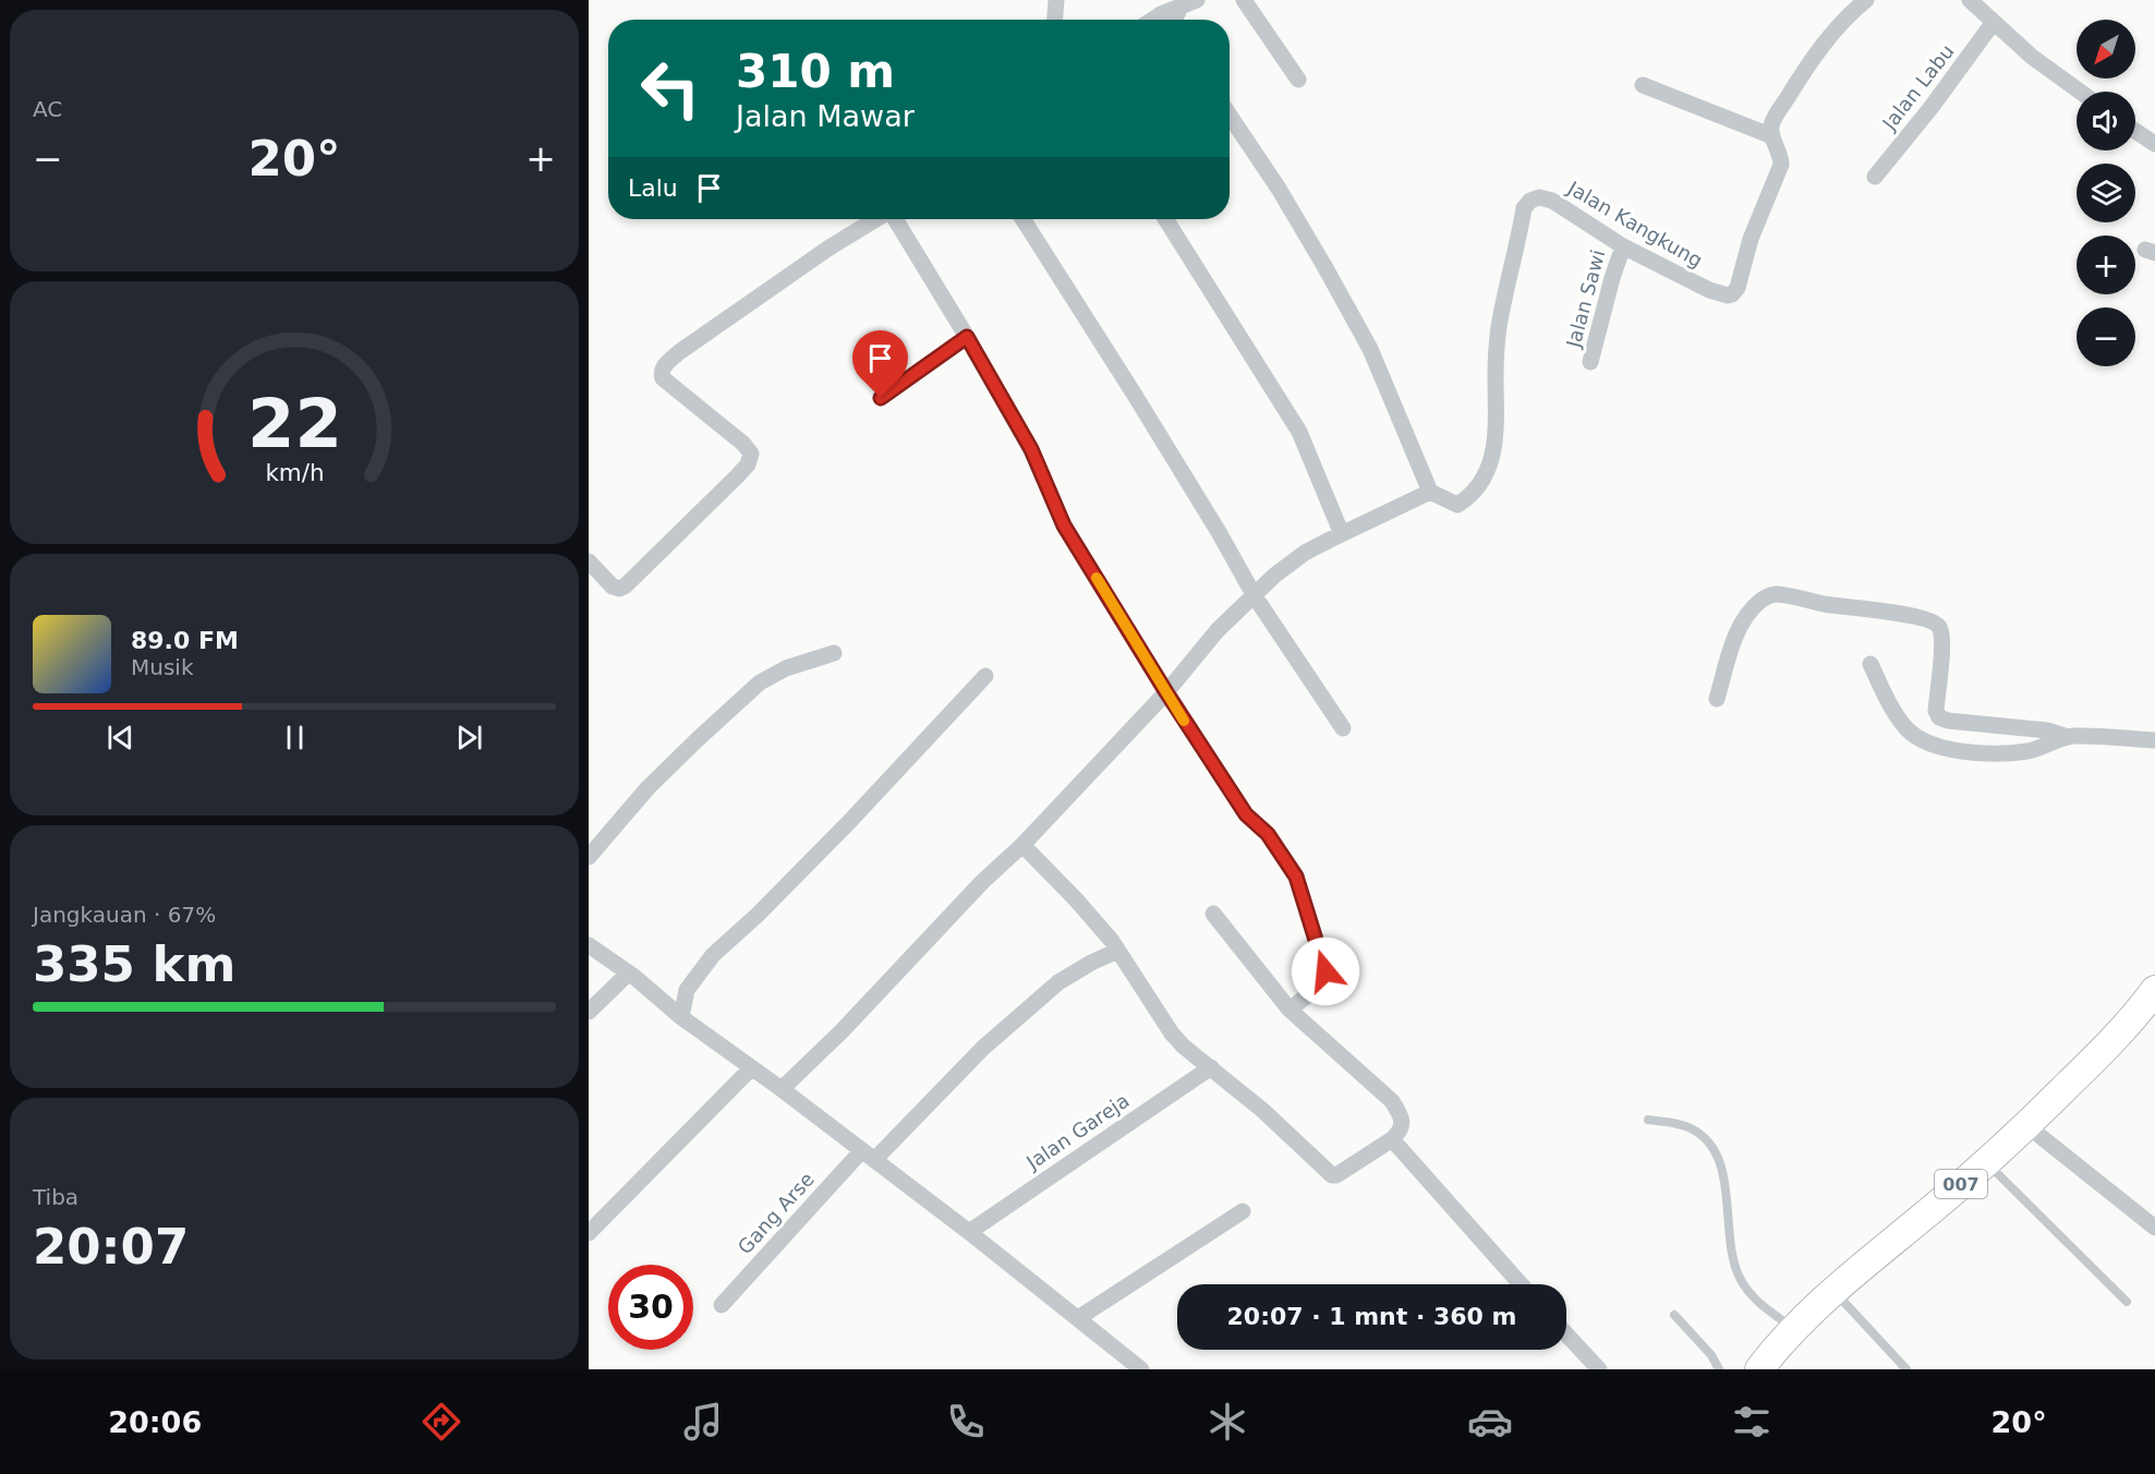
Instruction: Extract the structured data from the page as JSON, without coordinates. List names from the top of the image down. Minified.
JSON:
{"streets":{"highway":["007"],"street":["Jalan Labu","Jalan Kangkung","Jalan Sawi","Jalan Gareja","Gang Arse"]},"crossings":[["Jalan Kangkung","Jalan Sawi"]],"north":"bottom left","page":{"tile":["AC",["Jangkauan · 67%","335 km"],["Tiba","20:07"]],"map_buttons":["+","−"],"turn":["310 m","Jalan Mawar"],"heat":["−","20°","+"],"then":"Lalu","song":["89.0 FM","Musik"],"limit":"30","trip":"20:07 · 1 mnt · 360 m","tabs":["20:06","20°"],"gauge":["22","km/h"]}}
